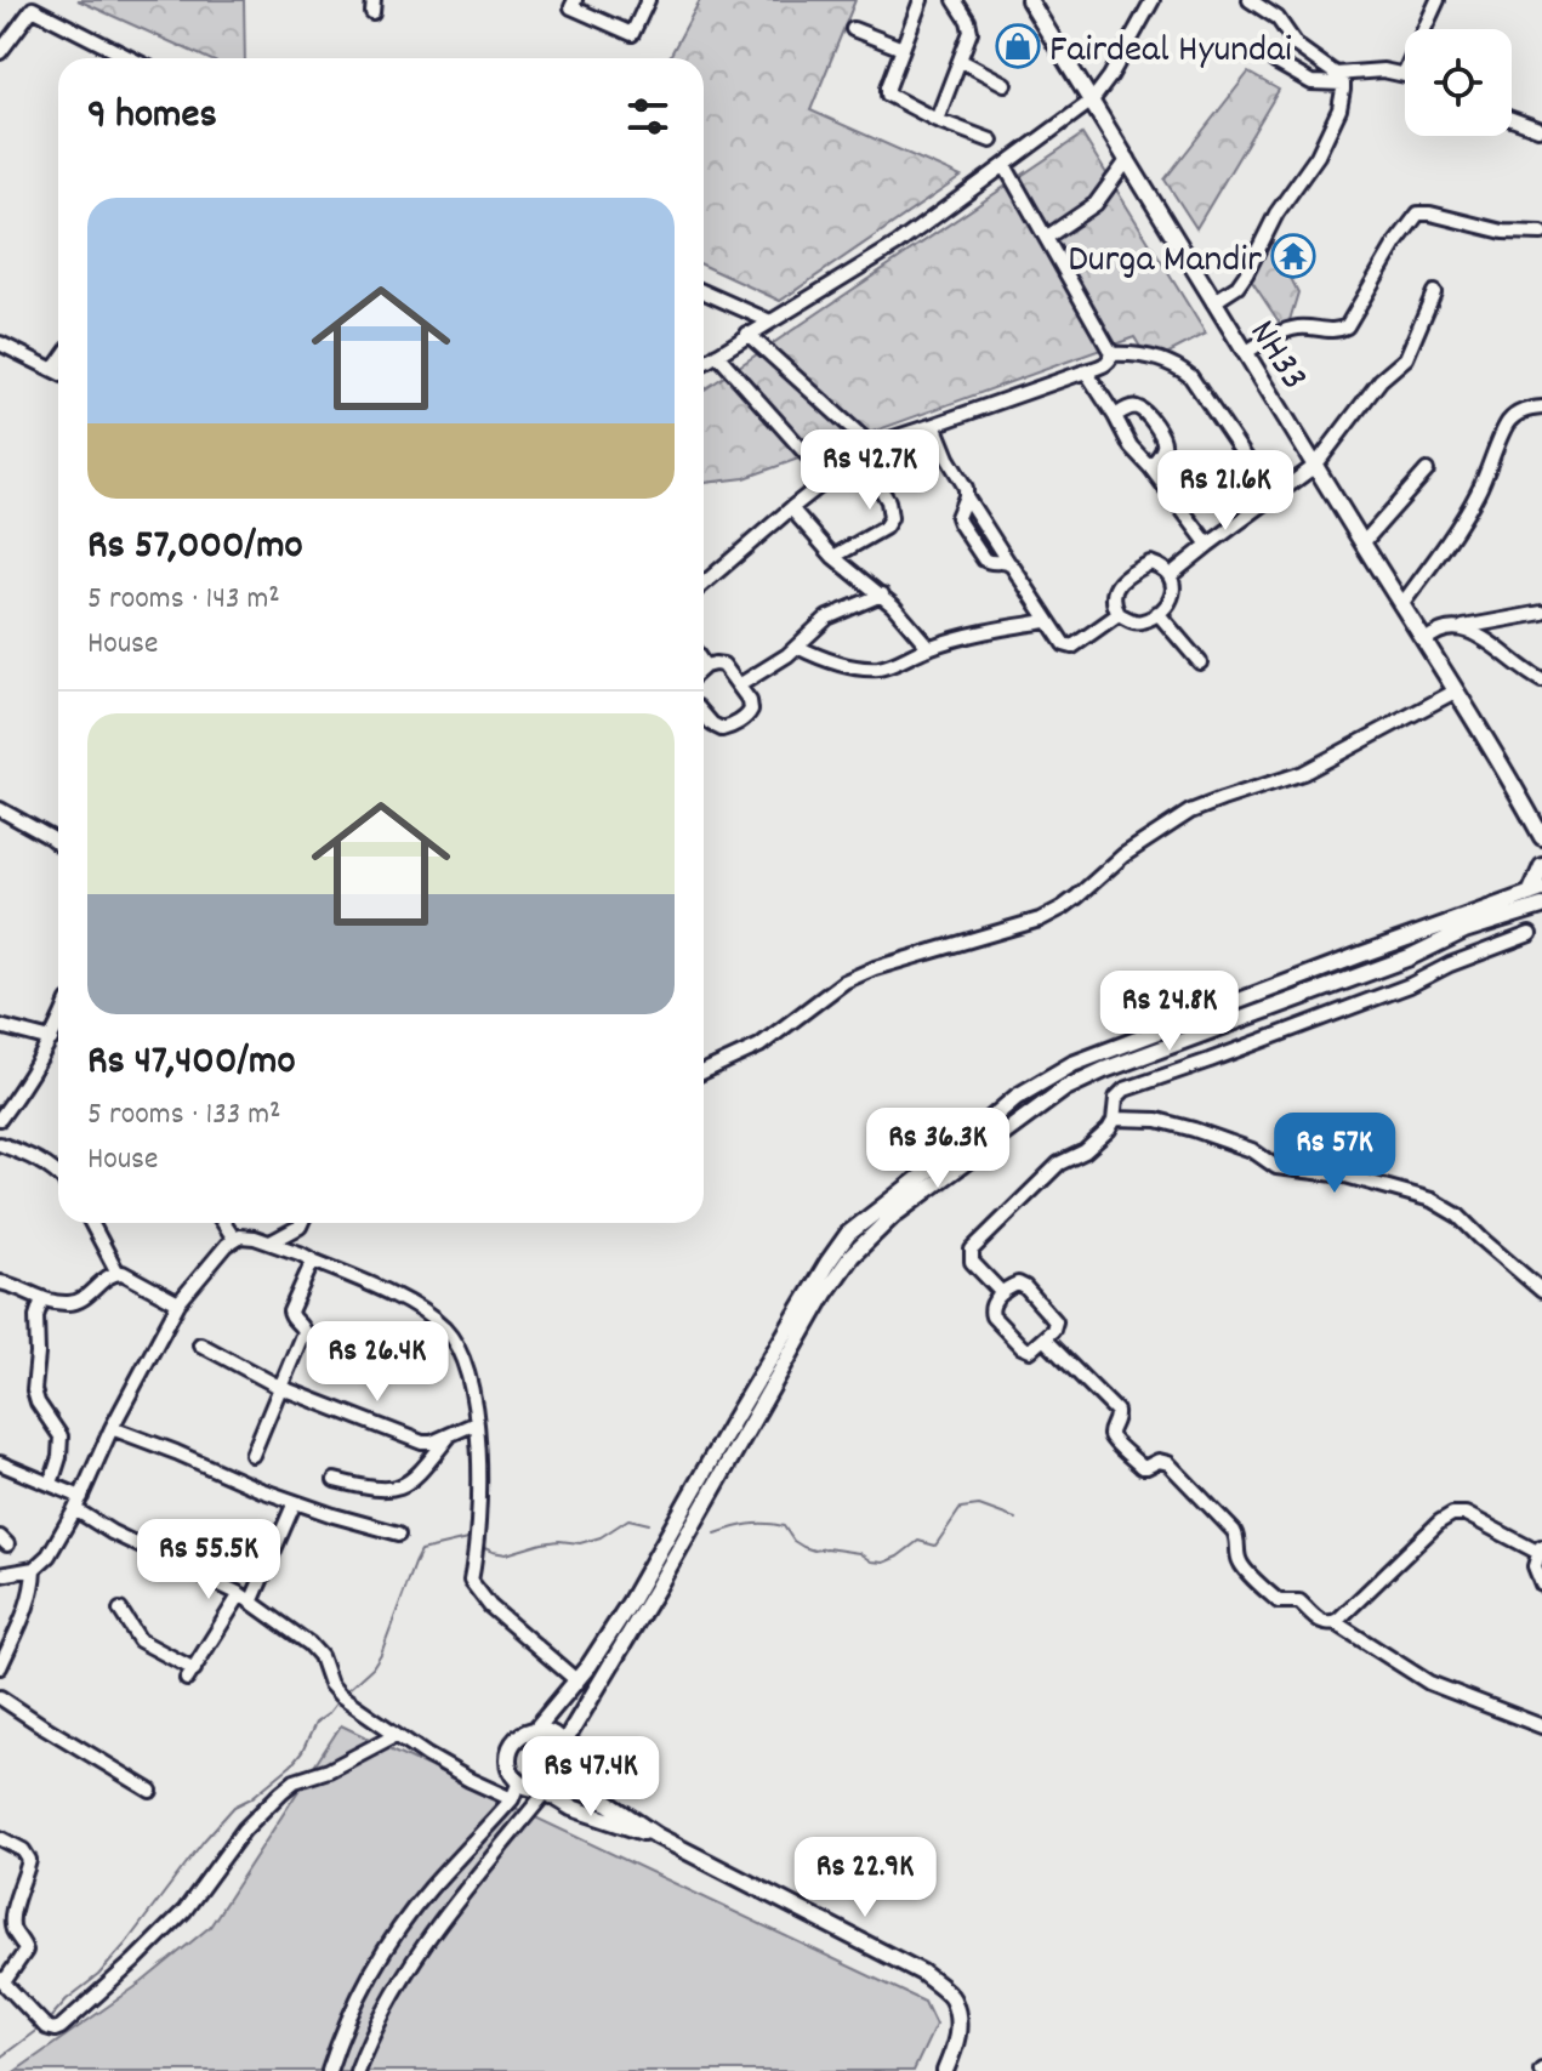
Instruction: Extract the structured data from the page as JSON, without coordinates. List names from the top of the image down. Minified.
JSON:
{"streets":{"main road":["NH33"]},"places":{"shop":["Fairdeal Hyundai"],"temple":["Durga Mandir"]},"page":{"heading":"9 homes","list":[{"name":"Rs 57,000/mo","note":"5 rooms · 143 m² · House"},{"name":"Rs 47,400/mo","note":"5 rooms · 133 m² · House"}],"price":["Rs 42.7K","Rs 21.6K","Rs 24.8K","Rs 36.3K","Rs 57K","Rs 26.4K","Rs 55.5K","Rs 47.4K","Rs 22.9K"]}}
